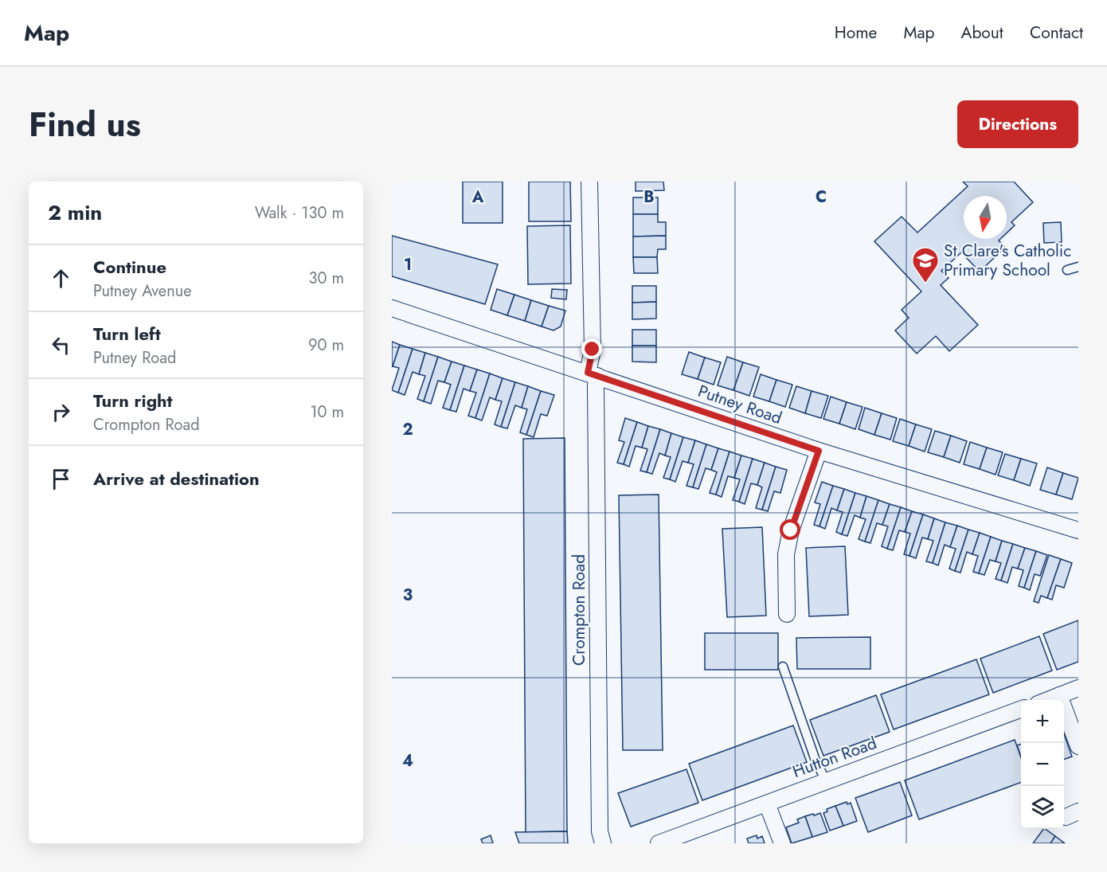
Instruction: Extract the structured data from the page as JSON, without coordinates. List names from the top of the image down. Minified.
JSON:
{"streets":{"street":["Putney Road","Crompton Road","Hutton Road"]},"crossings":[["Putney Road","Crompton Road"]],"places":{"school or university":["St Clare's Catholic Primary School"]},"north":"bottom","page":{"header":"Map","nav":["Home","Map","About","Contact"],"title":"Find us","buttons":"Directions","heading":["2 min","Walk · 130 m"],"list":[["Continue","Putney Avenue","30 m"],["Turn left","Putney Road","90 m"],["Turn right","Crompton Road","10 m"],"Arrive at destination"],"map_buttons":["+","−"]},"grid":{"columns":["A","B","C"],"rows":["1","2","3","4"]}}
